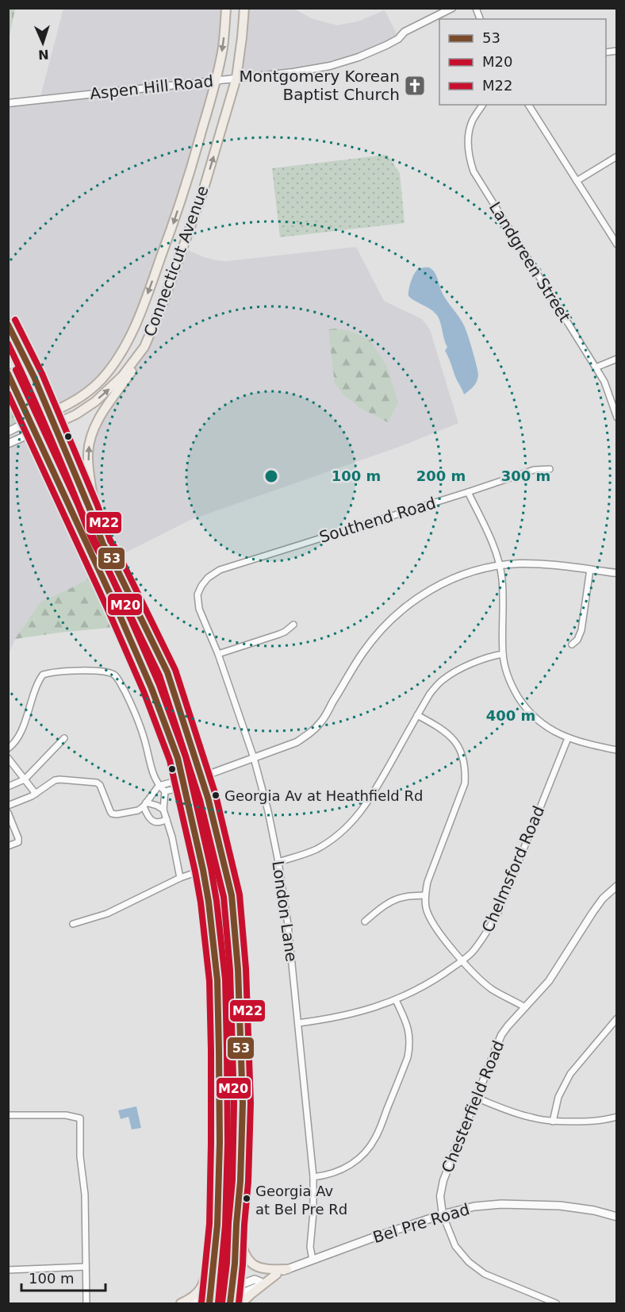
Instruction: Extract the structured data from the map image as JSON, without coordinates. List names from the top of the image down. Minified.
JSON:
{"streets":{"main road":["Connecticut Avenue","Bel Pre Road"],"street":["Aspen Hill Road","Landgreen Street","Southend Road","Chelmsford Road","London Lane","Chesterfield Road"]},"crossings":[["Aspen Hill Road","Connecticut Avenue"],["Southend Road","London Lane"],["Chelmsford Road","London Lane"],["London Lane","Bel Pre Road"],["Chesterfield Road","Bel Pre Road"]],"places":{"church":["Montgomery Korean Baptist Church"],"other":["Georgia Av at Heathfield Rd","Georgia Av at Bel Pre Rd"]},"lines":["transit line M22","transit line 53","transit line M20"],"legend":["53","M20","M22"],"scale_bar":"100 m","north":"bottom","rings":["100 m","200 m","300 m","400 m"]}
